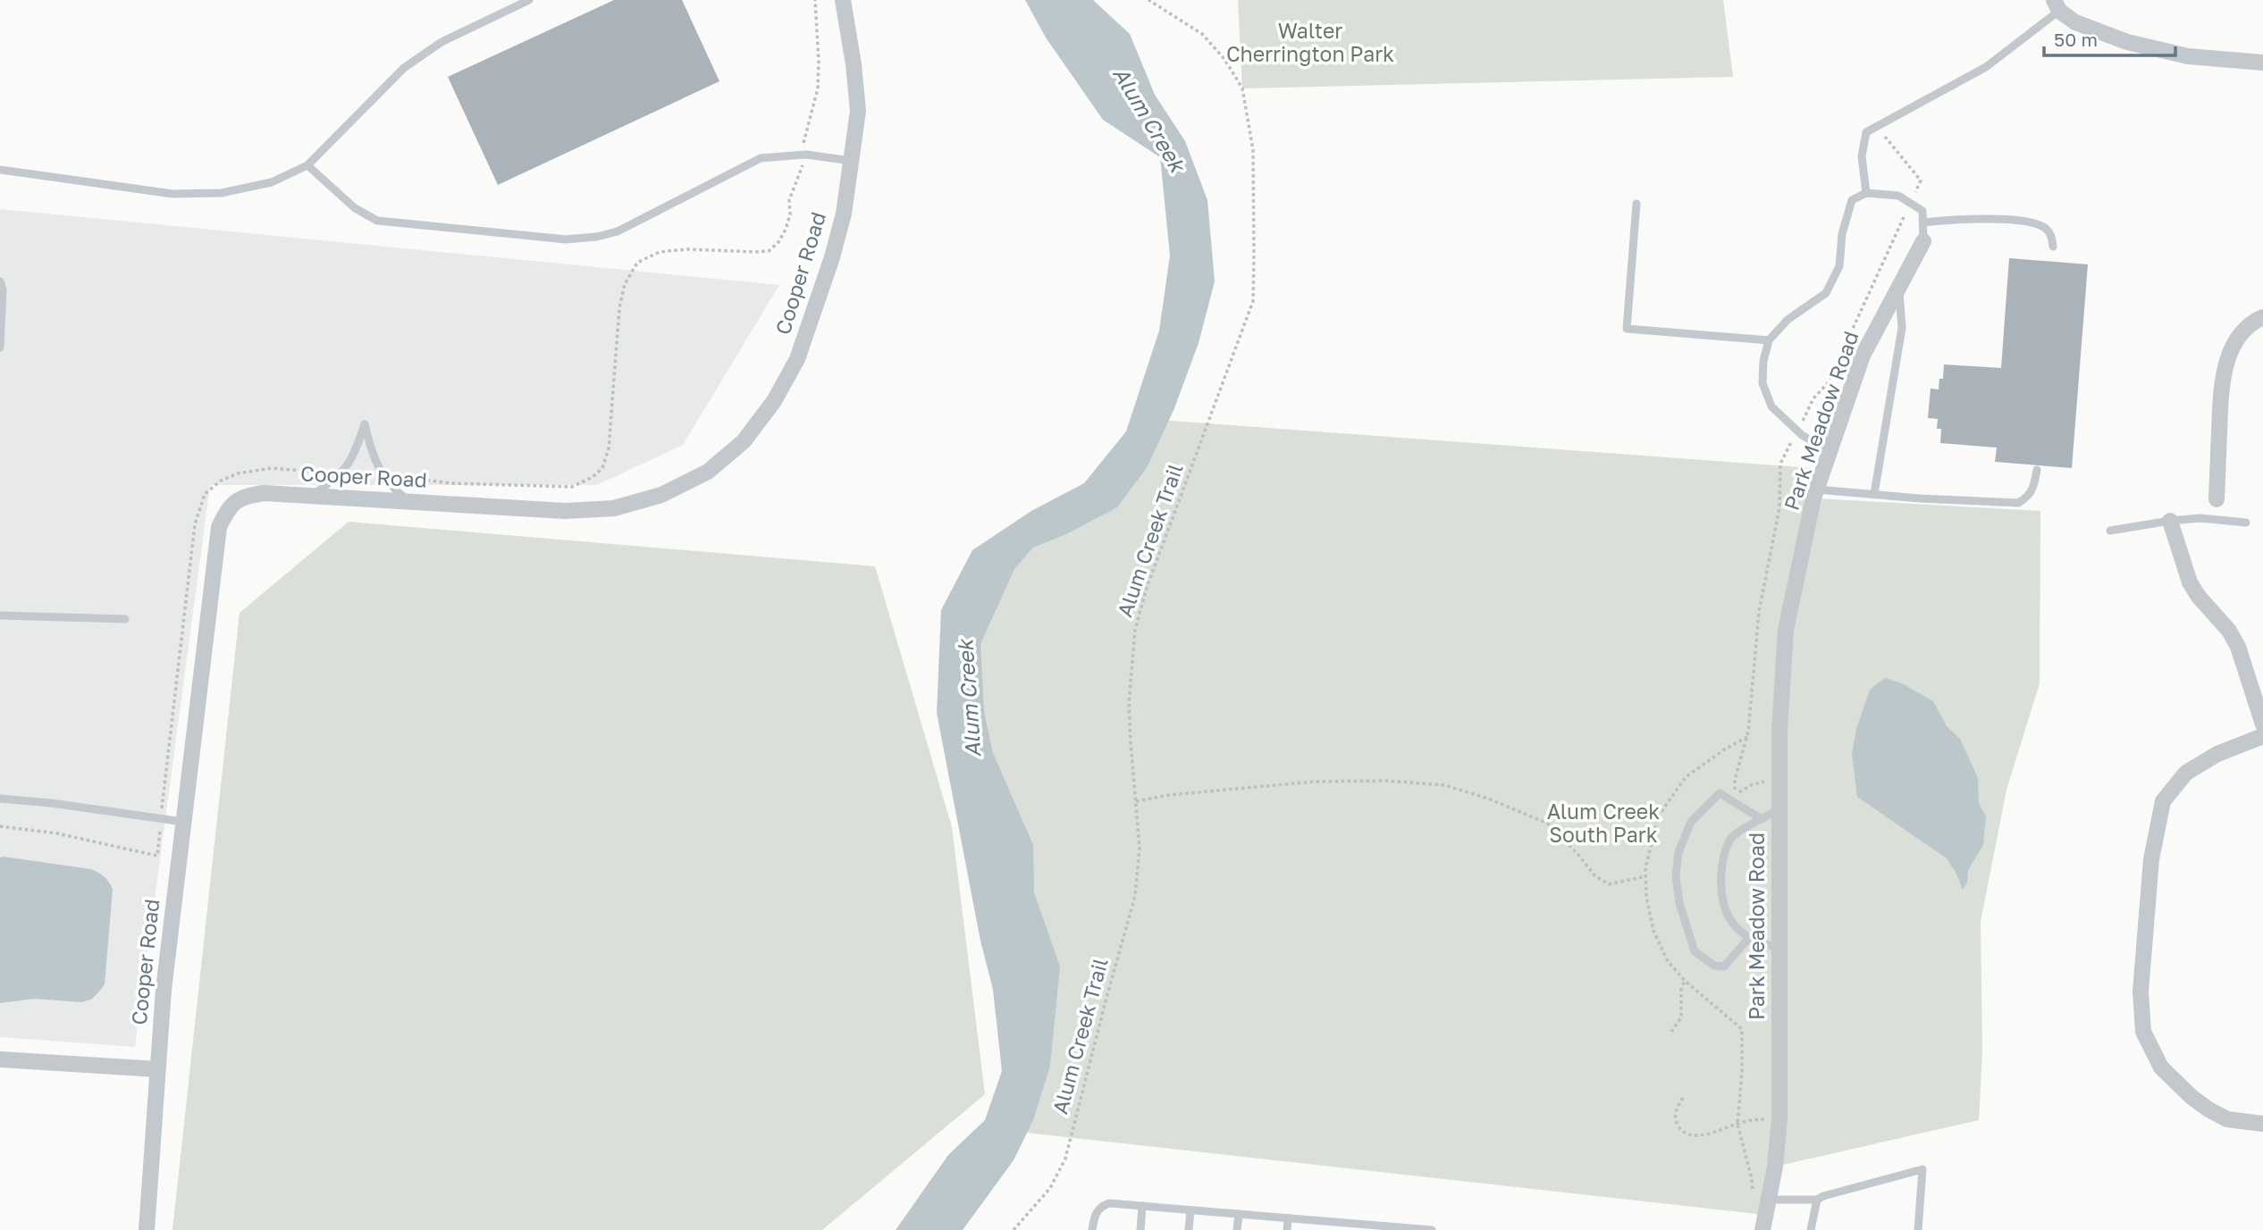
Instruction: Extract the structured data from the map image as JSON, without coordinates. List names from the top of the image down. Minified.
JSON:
{"streets":{"street":["Cooper Road","Park Meadow Road"],"path":["Alum Creek Trail"]},"water":["Alum Creek"],"parks":["Walter Cherrington Park","Alum Creek South Park"],"scale_bar":"50 m"}
